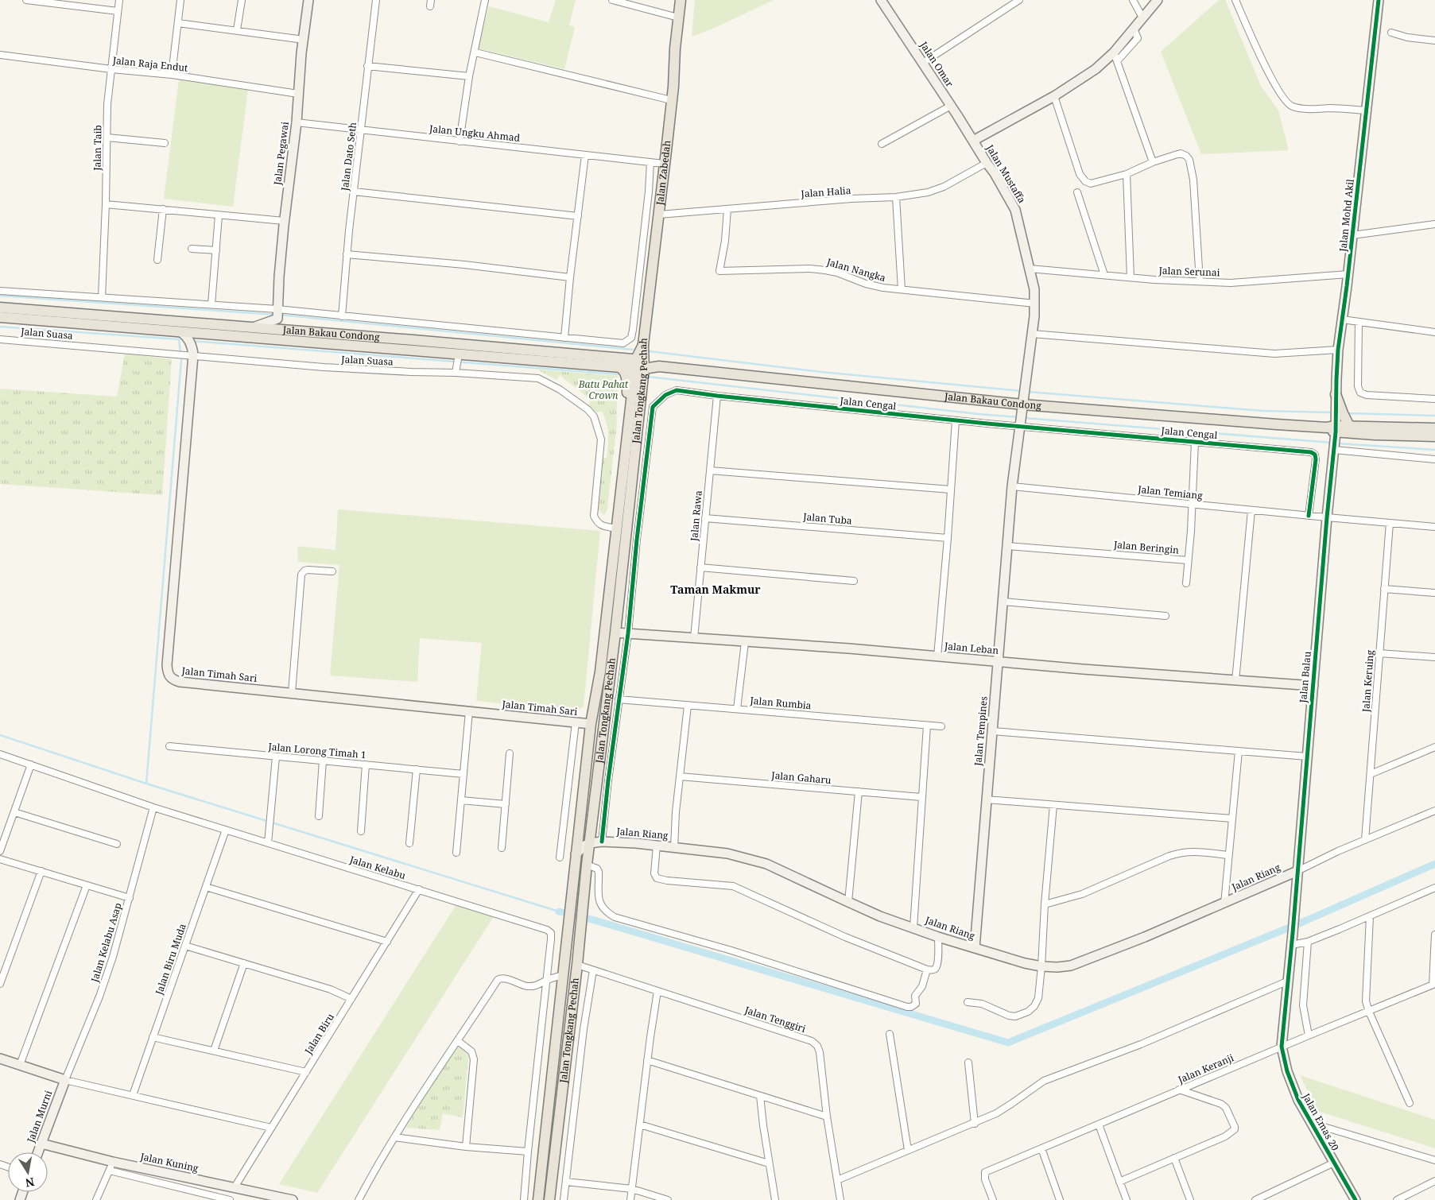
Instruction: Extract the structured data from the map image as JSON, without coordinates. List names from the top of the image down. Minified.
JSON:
{"streets":{"main road":["Jalan Zabedah","Jalan Bakau Condong","Jalan Tongkang Pechah"],"street":["Jalan Raja Endut","Jalan Omar","Jalan Ungku Ahmad","Jalan Taib","Jalan Pegawai","Jalan Dato Seth","Jalan Mustaffa","Jalan Halia","Jalan Mohd Akil","Jalan Nangka","Jalan Serunai","Jalan Suasa","Jalan Cengal","Jalan Temiang","Jalan Rawa","Jalan Tuba","Jalan Beringin","Jalan Leban","Jalan Timah Sari","Jalan Balau","Jalan Keruing","Jalan Rumbia","Jalan Tempines","Jalan Lorong Timah 1","Jalan Gaharu","Jalan Riang","Jalan Kelabu","Jalan Kelabu Asap","Jalan Biru Muda","Jalan Tenggiri","Jalan Biru","Jalan Keranji","Jalan Murni","Jalan Emas 20","Jalan Kuning"]},"crossings":[["Jalan Raja Endut","Jalan Taib"],["Jalan Raja Endut","Jalan Pegawai"],["Jalan Omar","Jalan Mustaffa"],["Jalan Ungku Ahmad","Jalan Pegawai"],["Jalan Ungku Ahmad","Jalan Dato Seth"],["Jalan Ungku Ahmad","Jalan Zabedah"],["Jalan Zabedah","Jalan Halia"],["Jalan Zabedah","Jalan Tongkang Pechah"],["Jalan Mustaffa","Jalan Halia"],["Jalan Mustaffa","Jalan Nangka"],["Jalan Mustaffa","Jalan Serunai"],["Jalan Mustaffa","Jalan Bakau Condong"],["Jalan Mustaffa","Jalan Cengal"],["Jalan Mustaffa","Jalan Temiang"],["Jalan Mustaffa","Jalan Tempines"],["Jalan Halia","Jalan Nangka"],["Jalan Mohd Akil","Jalan Serunai"],["Jalan Suasa","Jalan Tongkang Pechah"],["Jalan Suasa","Jalan Timah Sari"],["Jalan Bakau Condong","Jalan Tongkang Pechah"],["Jalan Bakau Condong","Jalan Cengal"],["Jalan Bakau Condong","Jalan Balau"],["Jalan Tongkang Pechah","Jalan Leban"],["Jalan Tongkang Pechah","Jalan Timah Sari"],["Jalan Tongkang Pechah","Jalan Riang"],["Jalan Tongkang Pechah","Jalan Tenggiri"],["Jalan Cengal","Jalan Temiang"],["Jalan Cengal","Jalan Rawa"],["Jalan Cengal","Jalan Beringin"],["Jalan Cengal","Jalan Leban"],["Jalan Cengal","Jalan Rumbia"],["Jalan Cengal","Jalan Riang"],["Jalan Temiang","Jalan Beringin"],["Jalan Temiang","Jalan Balau"],["Jalan Temiang","Jalan Keruing"],["Jalan Temiang","Jalan Tempines"],["Jalan Rawa","Jalan Tuba"],["Jalan Rawa","Jalan Leban"],["Jalan Beringin","Jalan Tempines"],["Jalan Leban","Jalan Balau"],["Jalan Leban","Jalan Tempines"],["Jalan Balau","Jalan Riang"],["Jalan Balau","Jalan Emas 20"],["Jalan Tempines","Jalan Riang"],["Jalan Kelabu","Jalan Kelabu Asap"],["Jalan Kelabu","Jalan Biru Muda"],["Jalan Kelabu","Jalan Biru"],["Jalan Kelabu Asap","Jalan Murni"],["Jalan Biru","Jalan Kuning"],["Jalan Keranji","Jalan Emas 20"],["Jalan Murni","Jalan Kuning"]],"districts":["Taman Makmur"],"parks":["Batu Pahat Crown"],"north":"bottom"}
